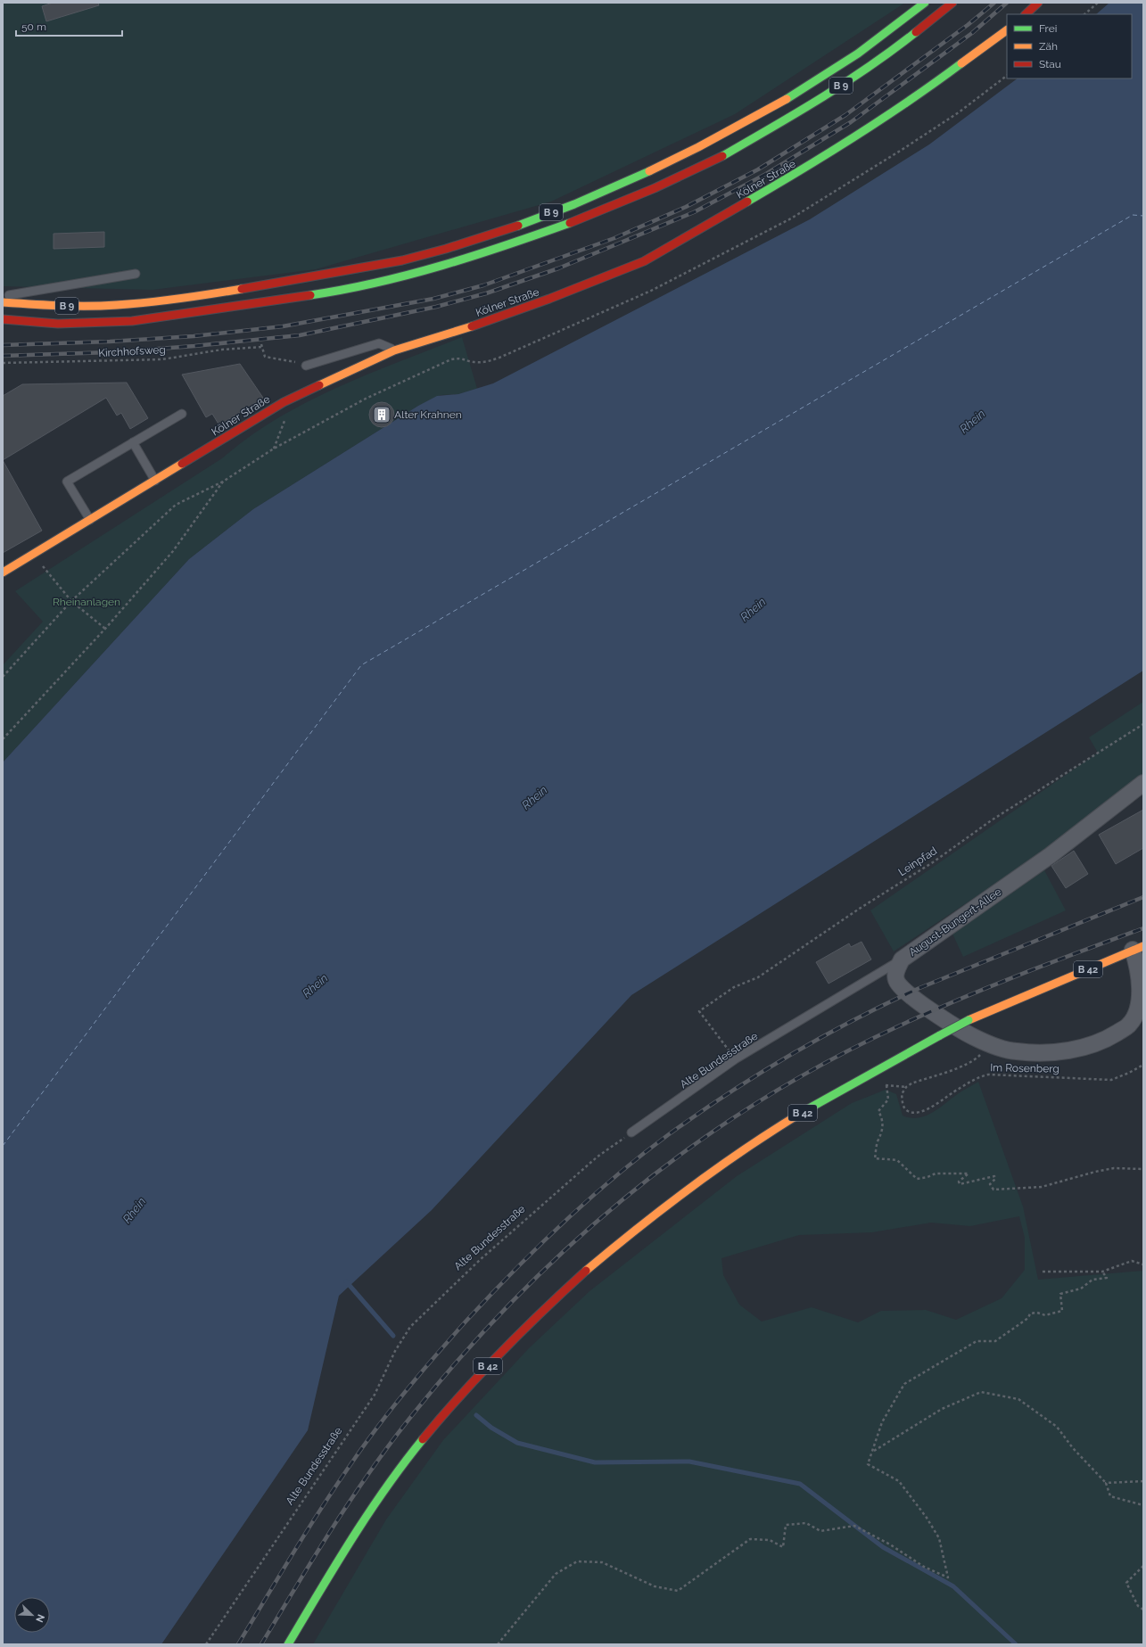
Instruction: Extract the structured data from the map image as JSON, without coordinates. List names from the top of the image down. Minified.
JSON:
{"streets":{"main road":["B 9","Kölner Straße","B 42"],"street":["August-Bungert-Allee"],"lane":["Alte Bundesstraße"],"path":["Kirchhofsweg","Leinpfad","Im Rosenberg"]},"crossings":[["Leinpfad","Alte Bundesstraße"],["August-Bungert-Allee","B 42"],["August-Bungert-Allee","Alte Bundesstraße"],["August-Bungert-Allee","Im Rosenberg"]],"water":["Rhein"],"parks":["Rheinanlagen"],"places":{"building":["Alter Krahnen"]},"legend":["Frei","Zäh","Stau"],"scale_bar":"50 m","north":"bottom right"}
